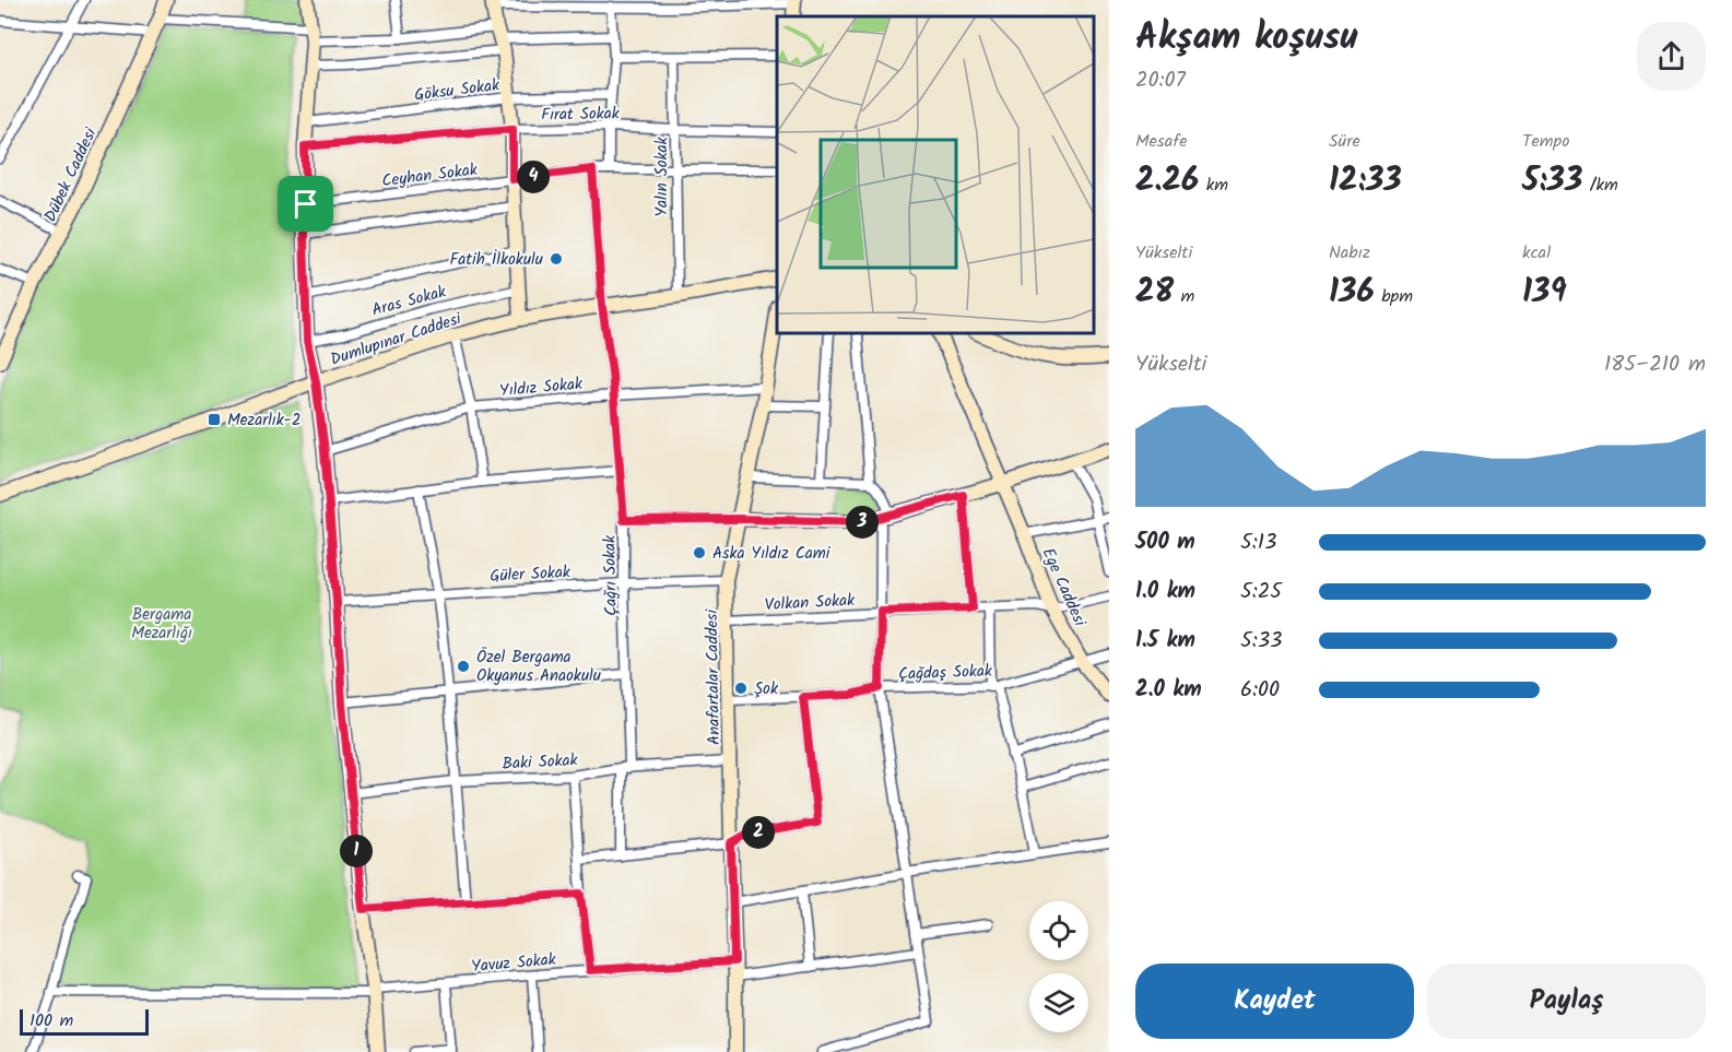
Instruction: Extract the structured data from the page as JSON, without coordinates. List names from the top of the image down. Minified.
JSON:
{"streets":{"street":["Göksu Sokak","Fırat Sokak","Dübek Caddesi","Ceyhan Sokak","Yalın Sokak","Aras Sokak","Dumlupınar Caddesi","Yıldız Sokak","Güler Sokak","Çağrı Sokak","Ege Caddesi","Volkan Sokak","Çağdaş Sokak","Anafartalar Caddesi","Baki Sokak","Yavuz Sokak"]},"crossings":[["Fırat Sokak","Yalın Sokak"],["Ceyhan Sokak","Yalın Sokak"],["Ceyhan Sokak","Çağrı Sokak"],["Yalın Sokak","Dumlupınar Caddesi"],["Dumlupınar Caddesi","Çağrı Sokak"],["Yıldız Sokak","Çağrı Sokak"],["Yıldız Sokak","Anafartalar Caddesi"],["Güler Sokak","Çağrı Sokak"],["Güler Sokak","Anafartalar Caddesi"],["Çağrı Sokak","Baki Sokak"],["Ege Caddesi","Volkan Sokak"],["Ege Caddesi","Çağdaş Sokak"],["Volkan Sokak","Anafartalar Caddesi"],["Çağdaş Sokak","Anafartalar Caddesi"],["Anafartalar Caddesi","Baki Sokak"],["Anafartalar Caddesi","Yavuz Sokak"]],"parks":["Bergama Mezarlığı"],"places":{"other":["Fatih İlkokulu","Aska Yıldız Cami","Özel Bergama Okyanus Anaokulu","Şok"],"transit":["Mezarlık-2"]},"scale_bar":"100 m","page":{"heading":["Akşam koşusu","20:07"],"stats":[["Mesafe","2.26 km"],["Süre","12:33"],["Tempo","5:33 /km"],["Yükselti","28 m"],["Nabız","136 bpm"],["kcal","139"]],"pins":["4","3","2","1"],"chart":["Yükselti","185–210 m"],"list":[{"name":"500 m","note":"5:13"},{"name":"1.0 km","note":"5:25"},{"name":"1.5 km","note":"5:33"},{"name":"2.0 km","note":"6:00"}],"buttons":["Kaydet","Paylaş"],"scale":"100 m"}}
